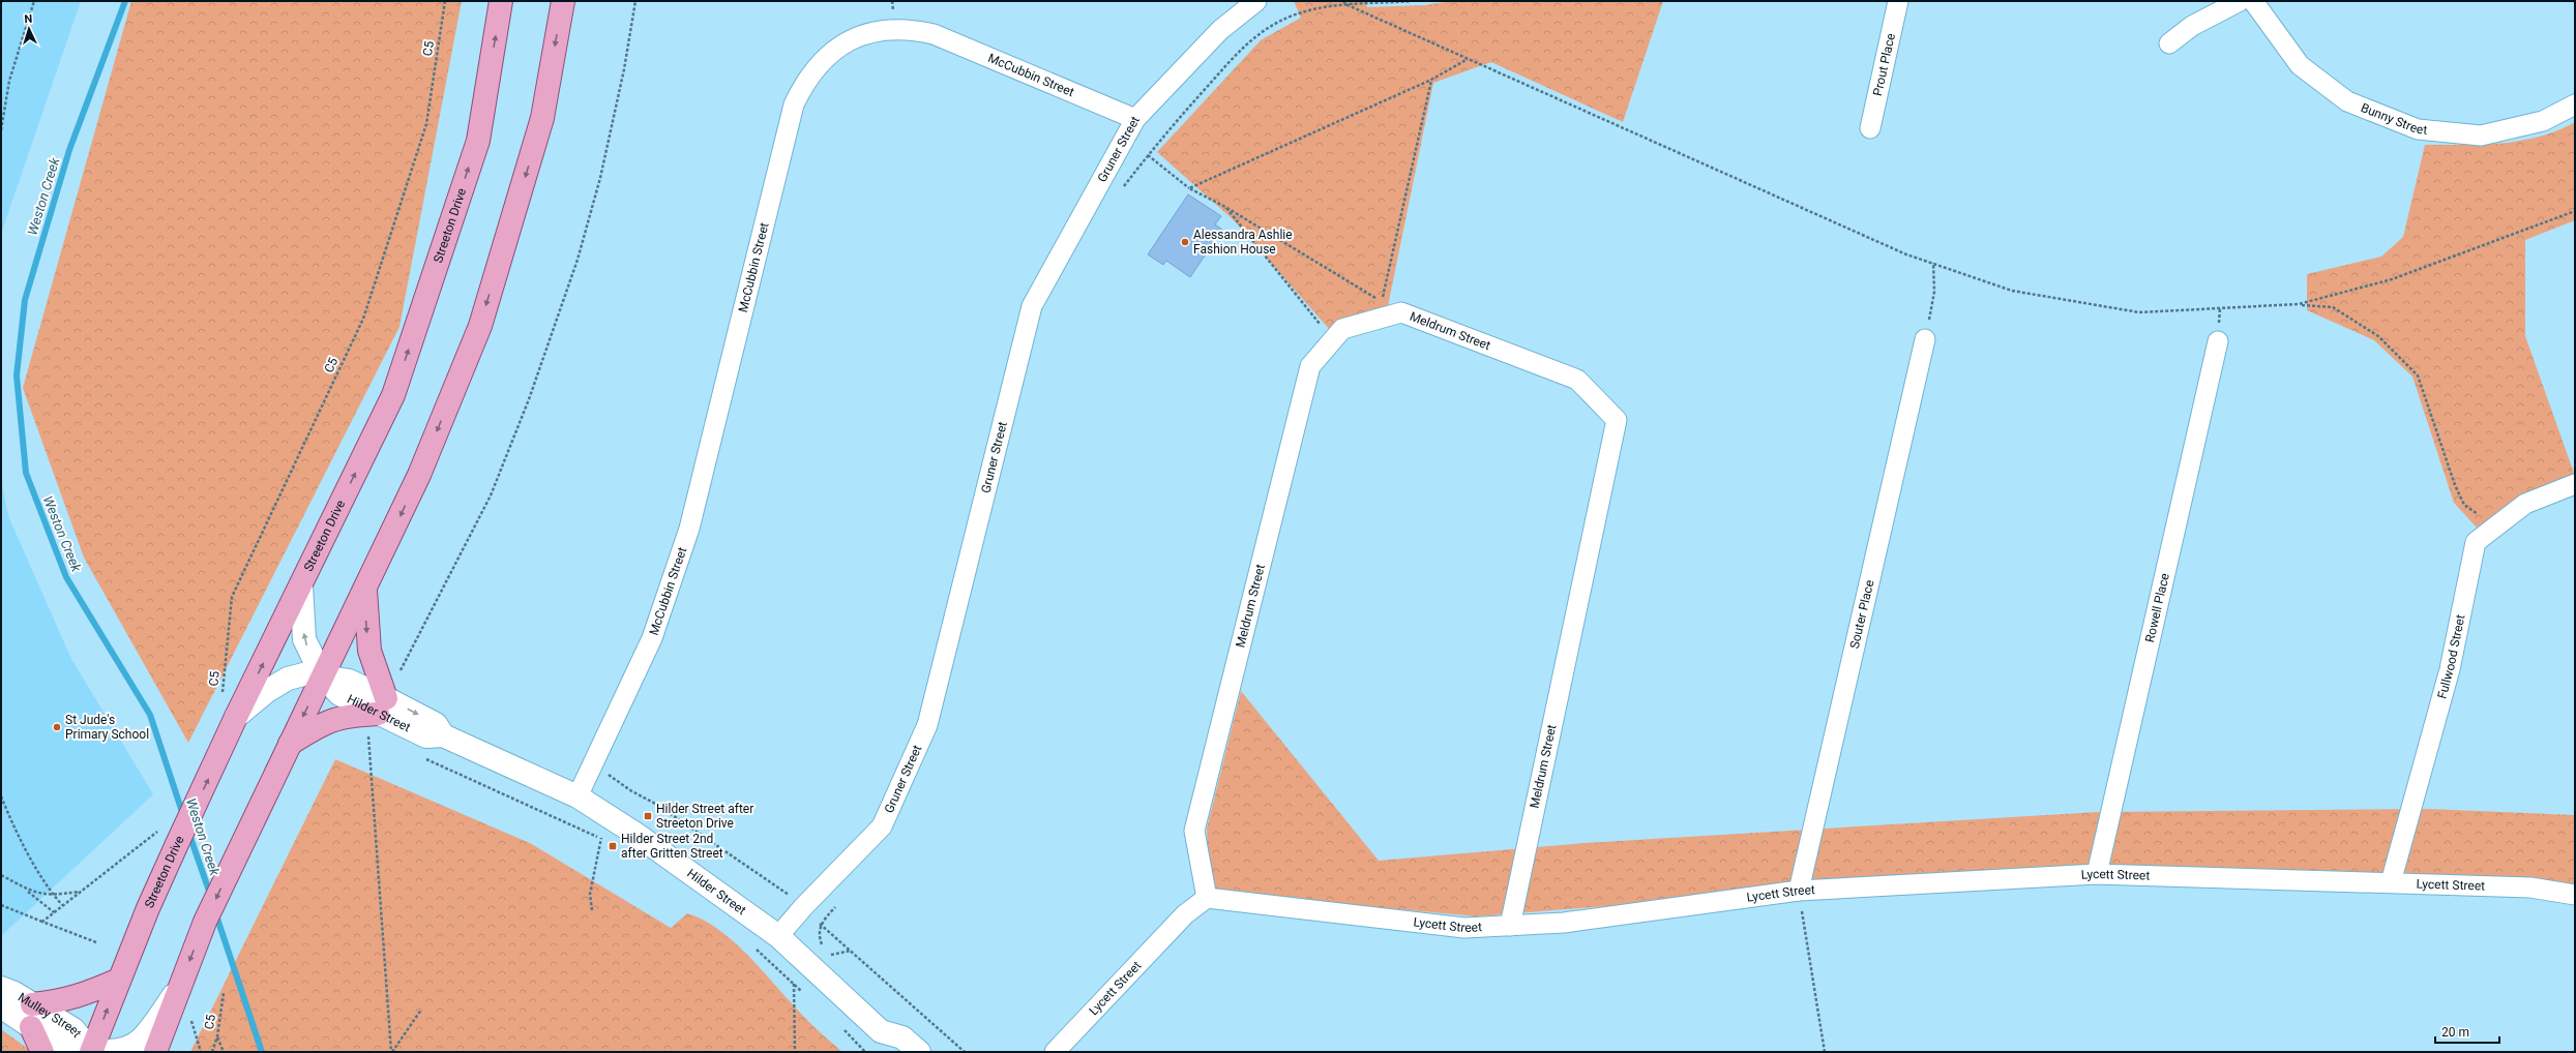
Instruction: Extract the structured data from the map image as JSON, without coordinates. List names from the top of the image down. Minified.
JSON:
{"streets":{"main road":["Streeton Drive"],"street":["Prout Place","McCubbin Street","Bunny Street","Gruner Street","Meldrum Street","Rowell Place","Souter Place","Fullwood Street","Hilder Street","Lycett Street","Mulley Street"],"path":["C5"]},"crossings":[["McCubbin Street","Gruner Street"],["McCubbin Street","Hilder Street"],["Gruner Street","Hilder Street"],["Streeton Drive","Hilder Street"],["Streeton Drive","Mulley Street"],["Meldrum Street","Lycett Street"],["Rowell Place","Lycett Street"],["Souter Place","Lycett Street"],["Fullwood Street","Lycett Street"]],"water":["Weston Creek"],"places":{"other":["Alessandra Ashlie Fashion House","St Jude's Primary School"],"transit":["Hilder Street after Streeton Drive","Hilder Street 2nd after Gritten Street"]},"scale_bar":"20 m","north":"top"}
